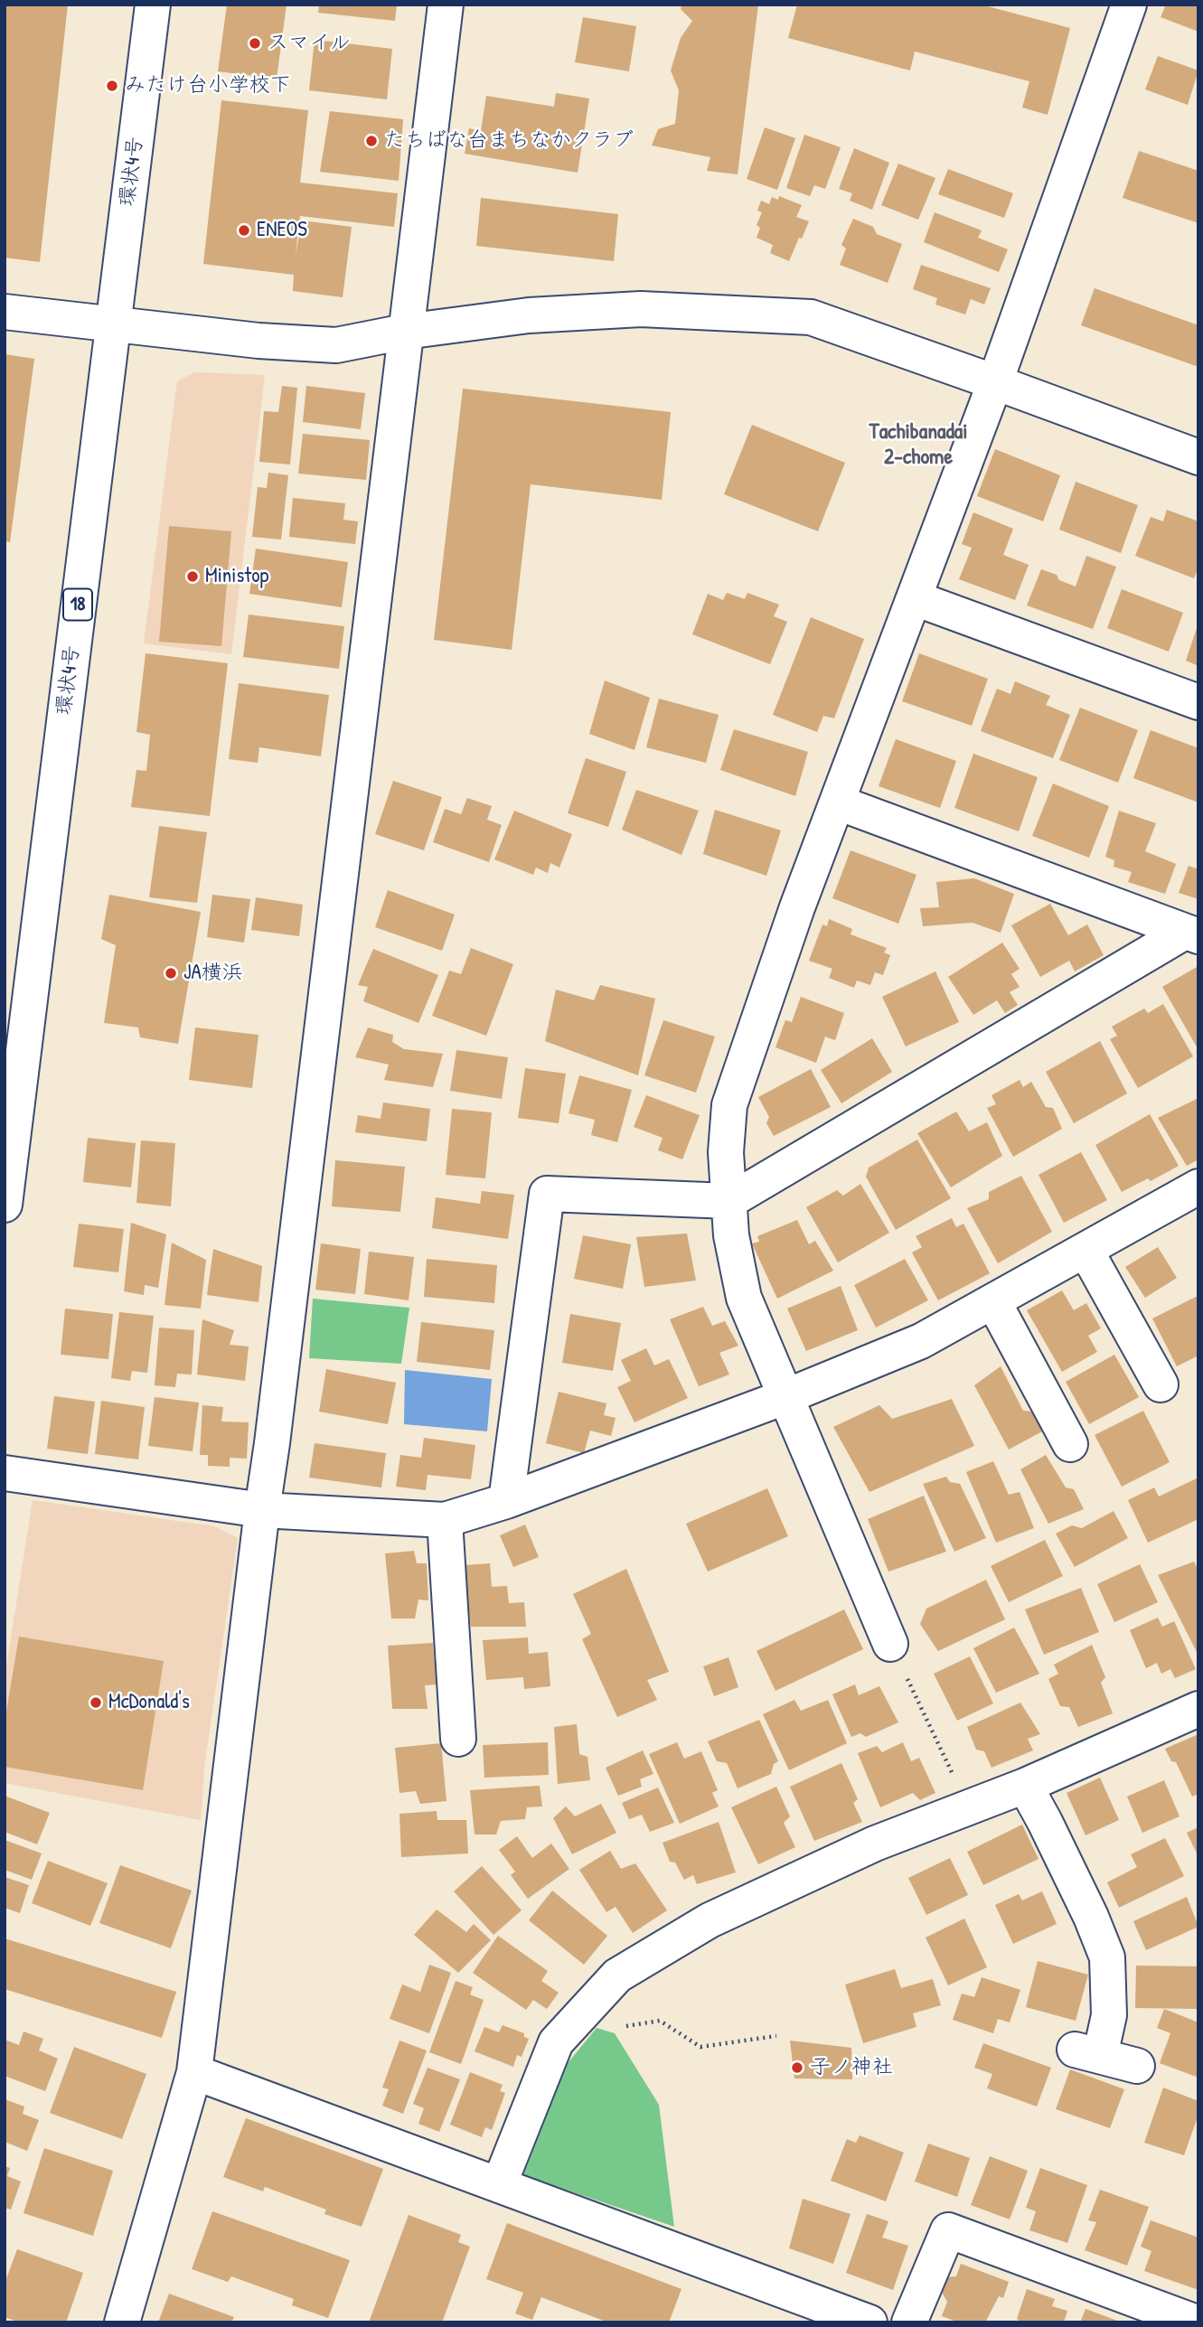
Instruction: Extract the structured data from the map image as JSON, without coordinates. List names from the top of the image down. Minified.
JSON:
{"streets":{"street":["環状4号","18"]},"districts":["Tachibanadai 2-chome"],"places":["スマイル","みたけ台小学校下","たちばな台まちなかクラブ","ENEOS","Ministop","JA横浜","McDonald's","子ノ神社"]}
